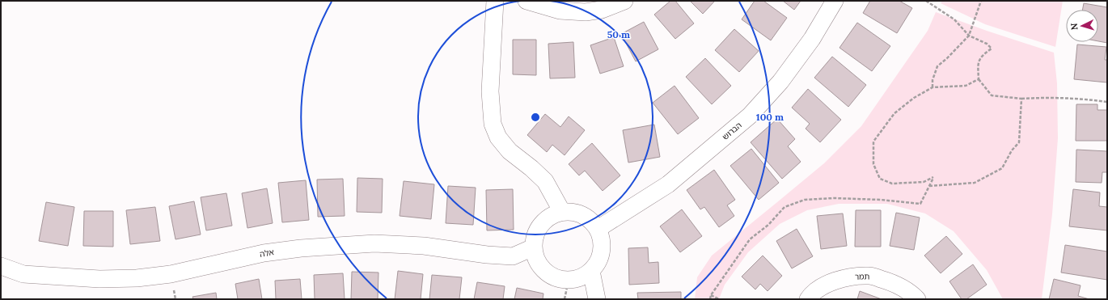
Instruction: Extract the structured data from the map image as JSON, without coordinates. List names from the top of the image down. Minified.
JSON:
{"streets":{"street":["הברוש","אלה","תמר"]},"crossings":[["הברוש","אלה"]],"north":"left","rings":["50 m","100 m"]}
